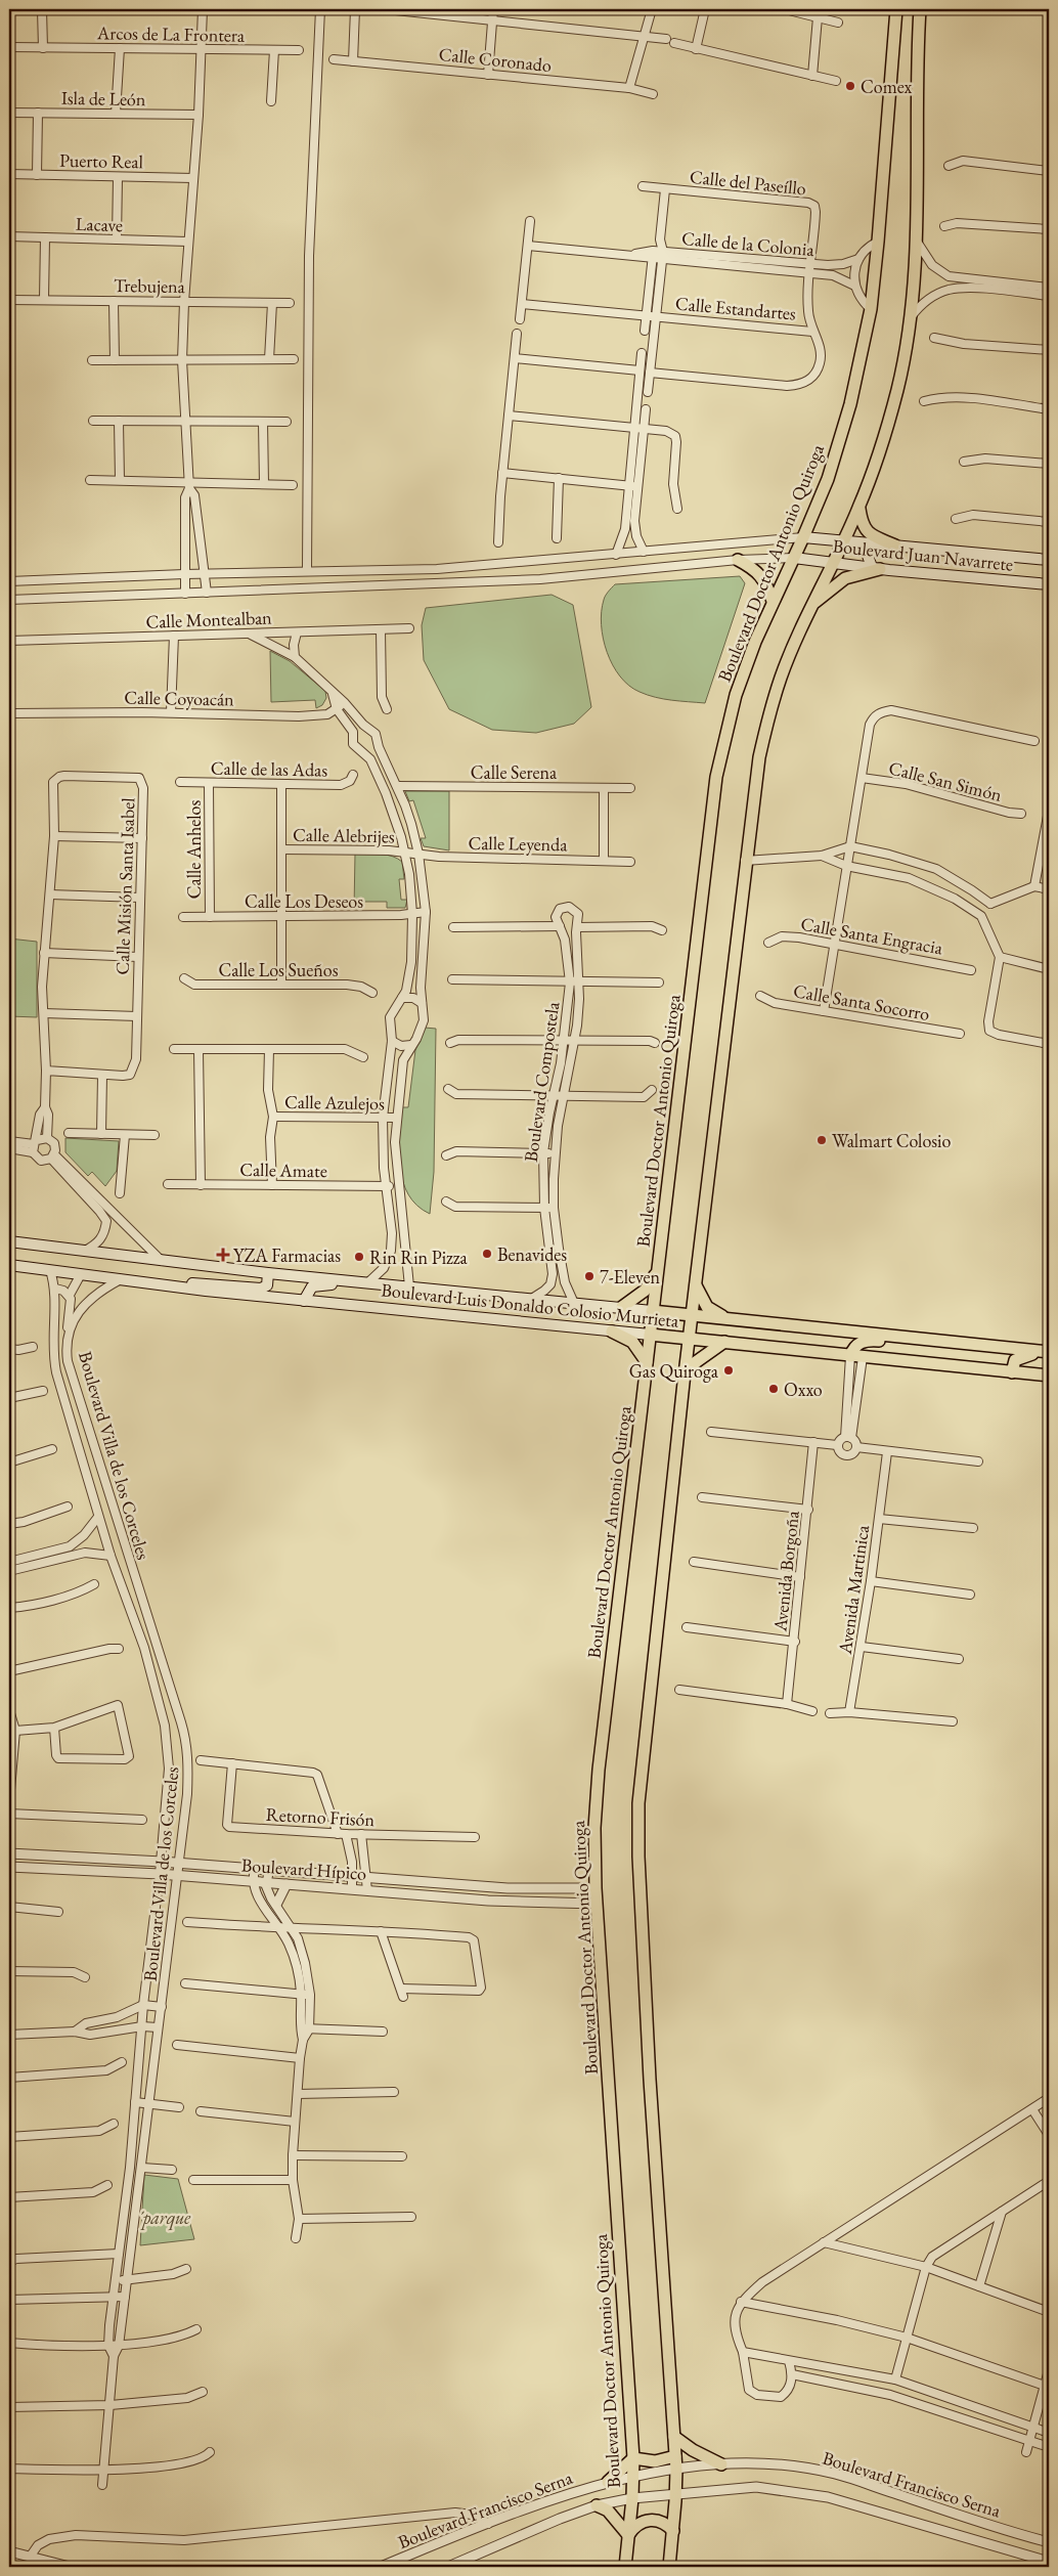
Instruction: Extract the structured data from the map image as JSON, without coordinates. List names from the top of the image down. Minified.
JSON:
{"streets":{"main road":["Boulevard Juan Navarrete","Boulevard Doctor Antonio Quiroga","Boulevard Luis Donaldo Colosio Murrieta"],"street":["Arcos de La Frontera","Calle Coronado","Isla de León","Puerto Real","Calle del Paseíllo","Lacave","Calle de la Colonia","Trebujena","Calle Estandartes","Calle Montealban","Calle Coyoacán","Calle de las Adas","Calle Serena","Calle San Simón","Calle Alebrijes","Calle Leyenda","Calle Anhelos","Calle Misión Santa Isabel","Calle Los Deseos","Calle Santa Engracia","Calle Los Sueños","Calle Santa Socorro","Boulevard Compostela","Calle Azulejos","Calle Amate","Boulevard Villa de los Corceles","Avenida Borgoña","Avenida Martinica","Retorno Frisón","Boulevard Hípico","Boulevard Francisco Serna"]},"crossings":[["Calle del Paseíllo","Calle de la Colonia"],["Calle del Paseíllo","Calle Estandartes"],["Calle de la Colonia","Calle Estandartes"],["Calle de la Colonia","Boulevard Doctor Antonio Quiroga"],["Boulevard Juan Navarrete","Boulevard Doctor Antonio Quiroga"],["Boulevard Doctor Antonio Quiroga","Boulevard Luis Donaldo Colosio Murrieta"],["Boulevard Doctor Antonio Quiroga","Boulevard Hípico"],["Boulevard Doctor Antonio Quiroga","Boulevard Francisco Serna"],["Calle de las Adas","Calle Anhelos"],["Calle Alebrijes","Calle Leyenda"],["Calle Anhelos","Calle Los Deseos"],["Boulevard Compostela","Boulevard Luis Donaldo Colosio Murrieta"],["Boulevard Luis Donaldo Colosio Murrieta","Boulevard Villa de los Corceles"],["Boulevard Villa de los Corceles","Boulevard Hípico"]],"parks":["´parque"],"places":{"other":["Comex","Walmart Colosio","Benavides","Rin Rin Pizza","7-Eleven","Gas Quiroga","Oxxo"],"health":["YZA Farmacias"]}}
